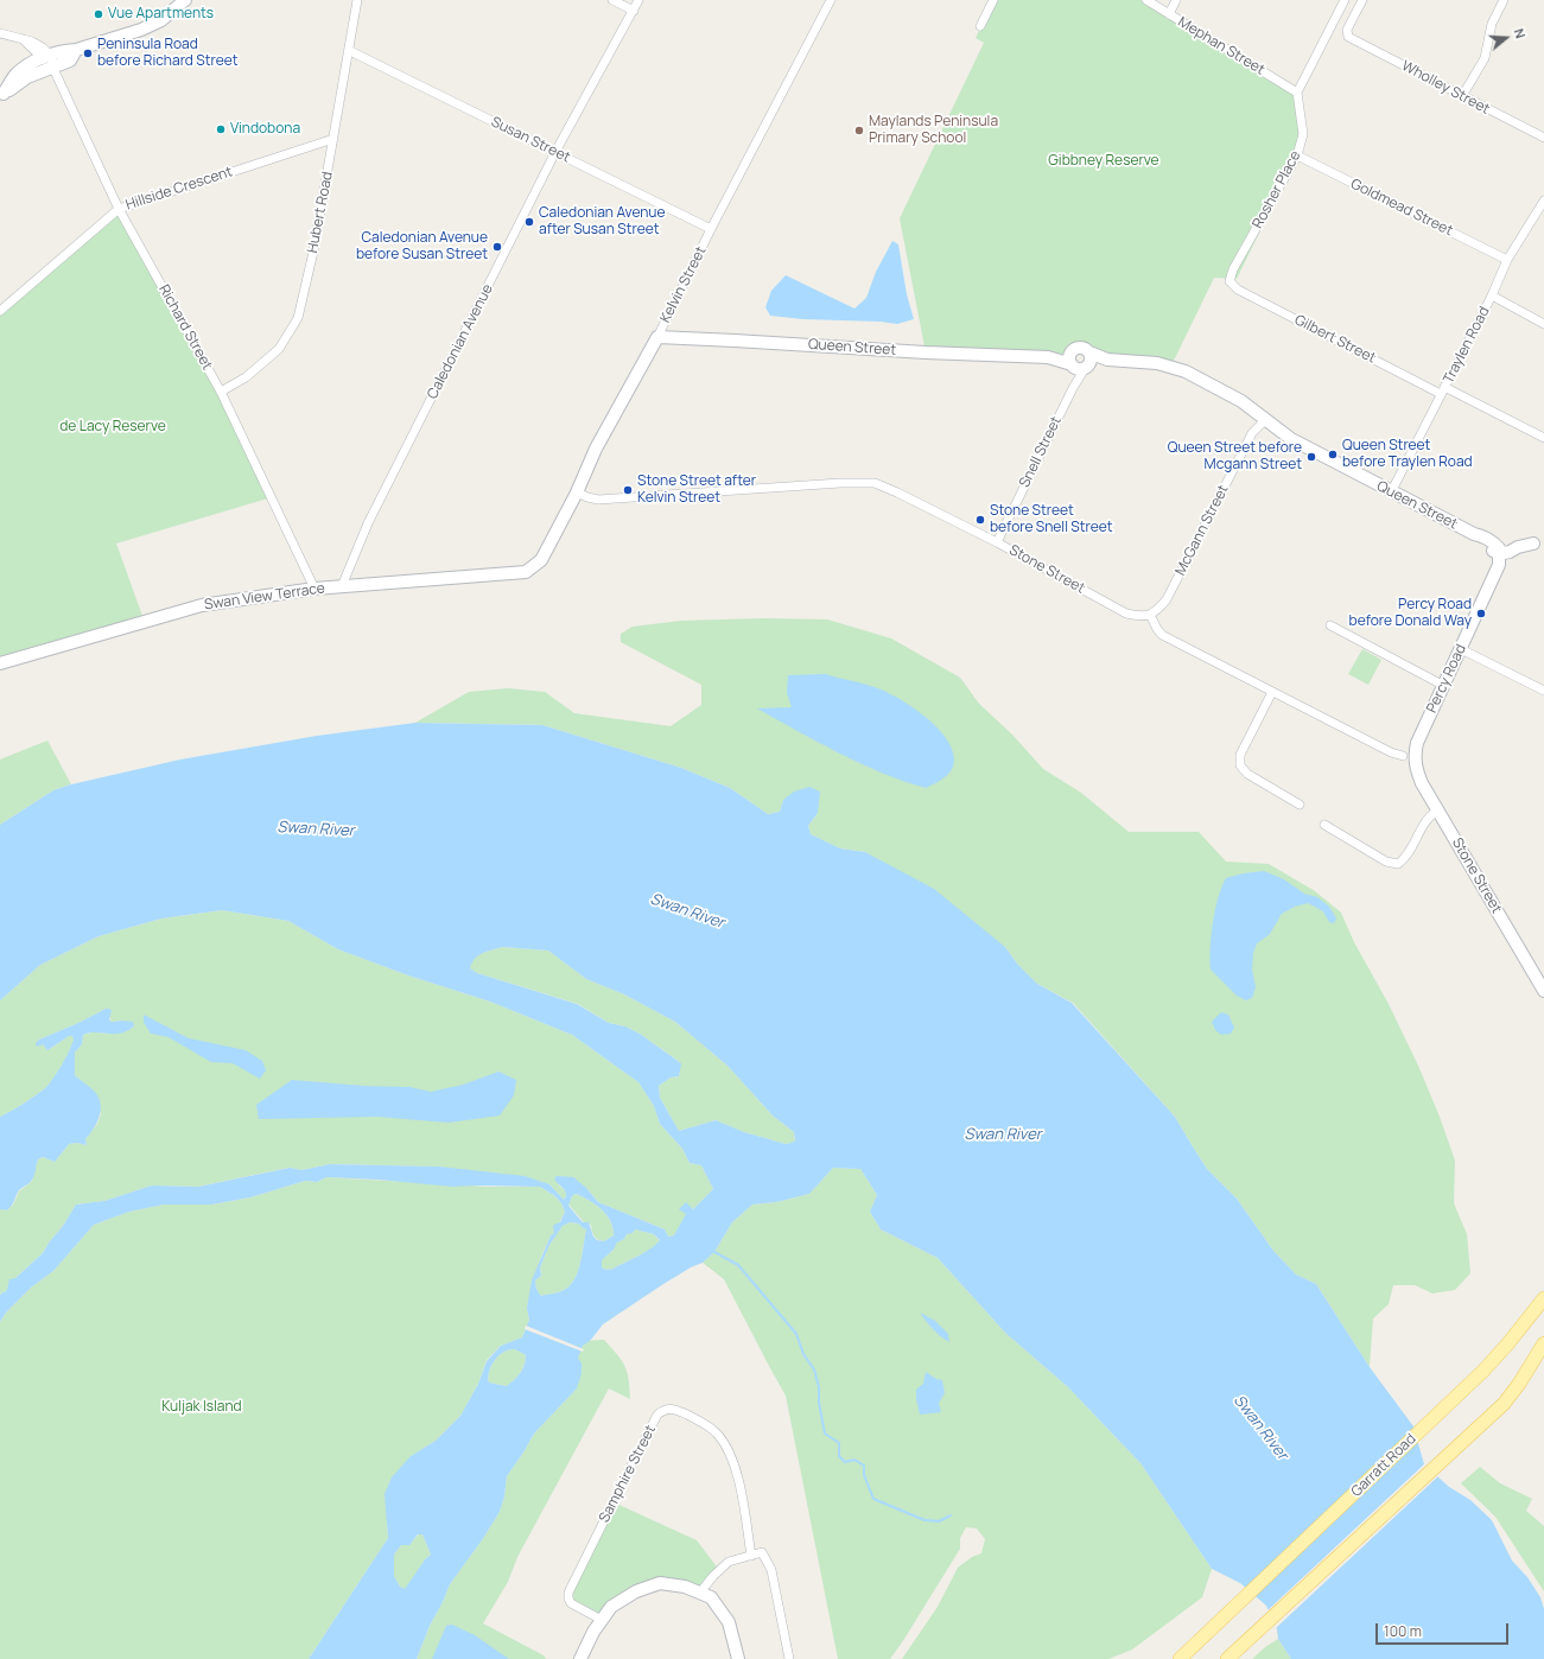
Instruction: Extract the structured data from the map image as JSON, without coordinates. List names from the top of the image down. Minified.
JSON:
{"streets":{"main road":["Garratt Road"],"street":["Mephan Street","Wholley Street","Susan Street","Hillside Crescent","Rosher Place","Goldmead Street","Hubert Road","Kelvin Street","Richard Street","Gilbert Street","Caledonian Avenue","Traylen Road","Queen Street","Snell Street","McGann Street","Stone Street","Swan View Terrace","Percy Road","Samphire Street"]},"crossings":[["Mephan Street","Rosher Place"],["Susan Street","Hubert Road"],["Susan Street","Kelvin Street"],["Susan Street","Caledonian Avenue"],["Hillside Crescent","Hubert Road"],["Hillside Crescent","Richard Street"],["Rosher Place","Goldmead Street"],["Rosher Place","Gilbert Street"],["Goldmead Street","Traylen Road"],["Hubert Road","Richard Street"],["Kelvin Street","Queen Street"],["Kelvin Street","Stone Street"],["Kelvin Street","Swan View Terrace"],["Richard Street","Swan View Terrace"],["Gilbert Street","Traylen Road"],["Caledonian Avenue","Swan View Terrace"],["Traylen Road","Queen Street"],["Queen Street","Snell Street"],["Queen Street","McGann Street"],["Queen Street","Percy Road"],["Snell Street","Stone Street"],["McGann Street","Stone Street"],["Stone Street","Percy Road"]],"water":["Swan River"],"parks":["Gibbney Reserve","de Lacy Reserve","Kuljak Island"],"places":["Vue Apartments","Peninsula Road before Richard Street","Vindobona","Maylands Peninsula Primary School","Caledonian Avenue after Susan Street","Caledonian Avenue before Susan Street","Queen Street before Traylen Road","Queen Street before Mcgann Street","Stone Street after Kelvin Street","Stone Street before Snell Street","Percy Road before Donald Way"],"scale_bar":"100 m","north":"right"}
